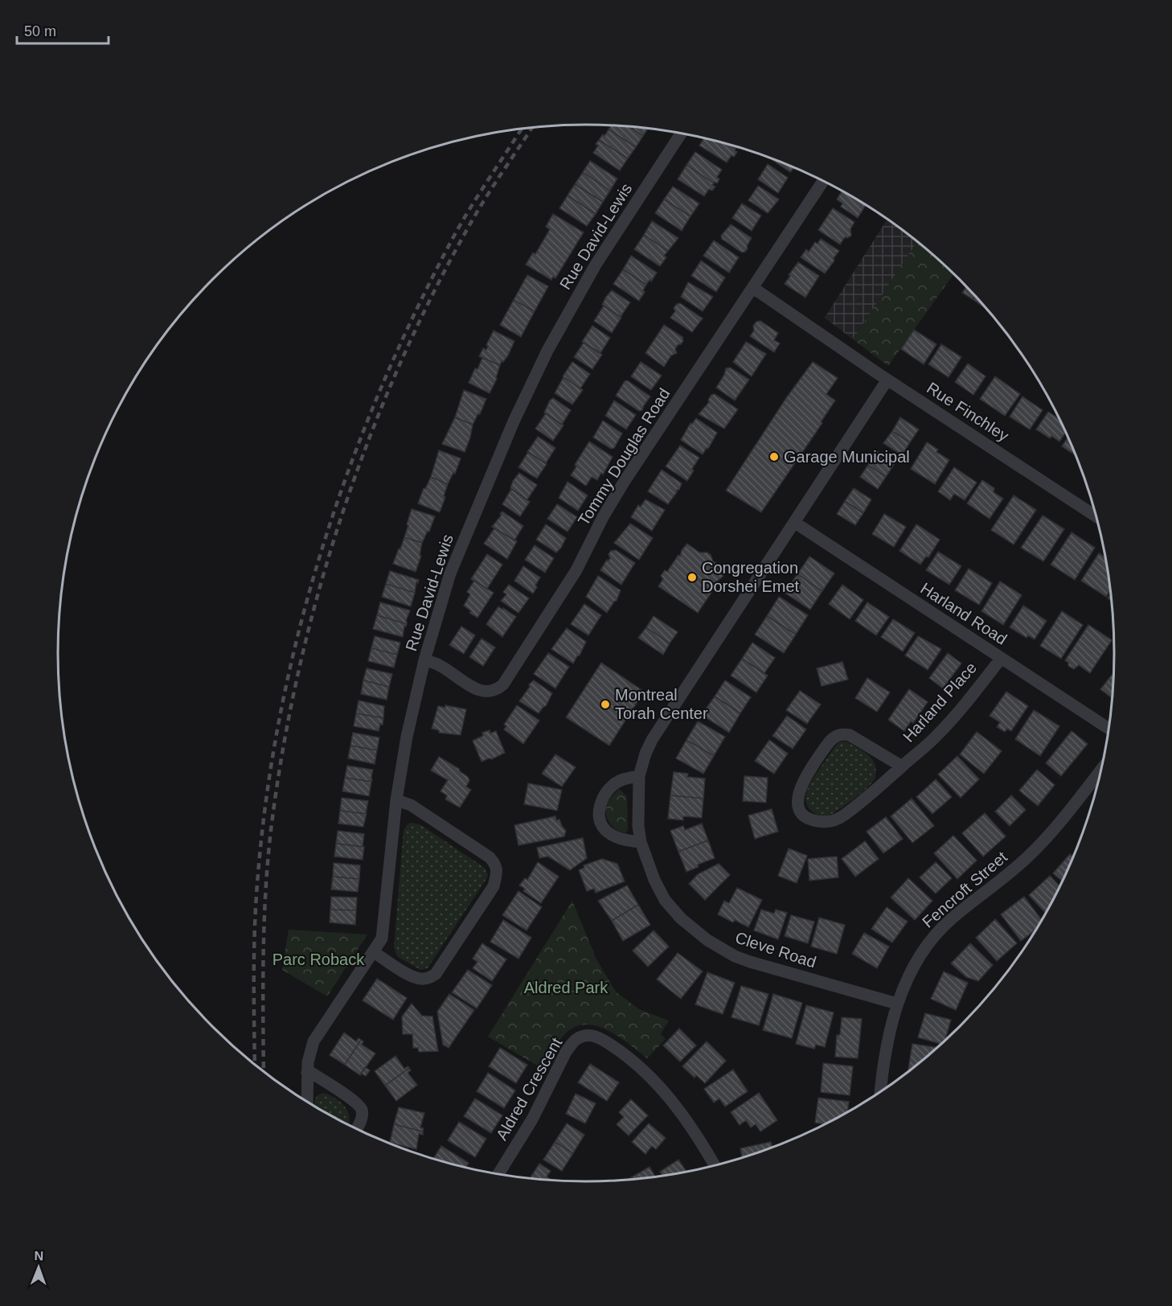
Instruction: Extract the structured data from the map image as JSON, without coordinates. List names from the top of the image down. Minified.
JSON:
{"streets":{"street":["Rue David-Lewis","Rue Finchley","Tommy Douglas Road","Harland Road","Harland Place","Fencroft Street","Cleve Road","Aldred Crescent"]},"crossings":[["Rue David-Lewis","Tommy Douglas Road"],["Rue Finchley","Tommy Douglas Road"],["Rue Finchley","Cleve Road"],["Harland Road","Harland Place"],["Harland Road","Cleve Road"],["Fencroft Street","Cleve Road"]],"parks":["Parc Roback","Aldred Park"],"places":["Garage Municipal","Congregation Dorshei Emet","Montreal Torah Center"],"scale_bar":"50 m","north":"top"}
